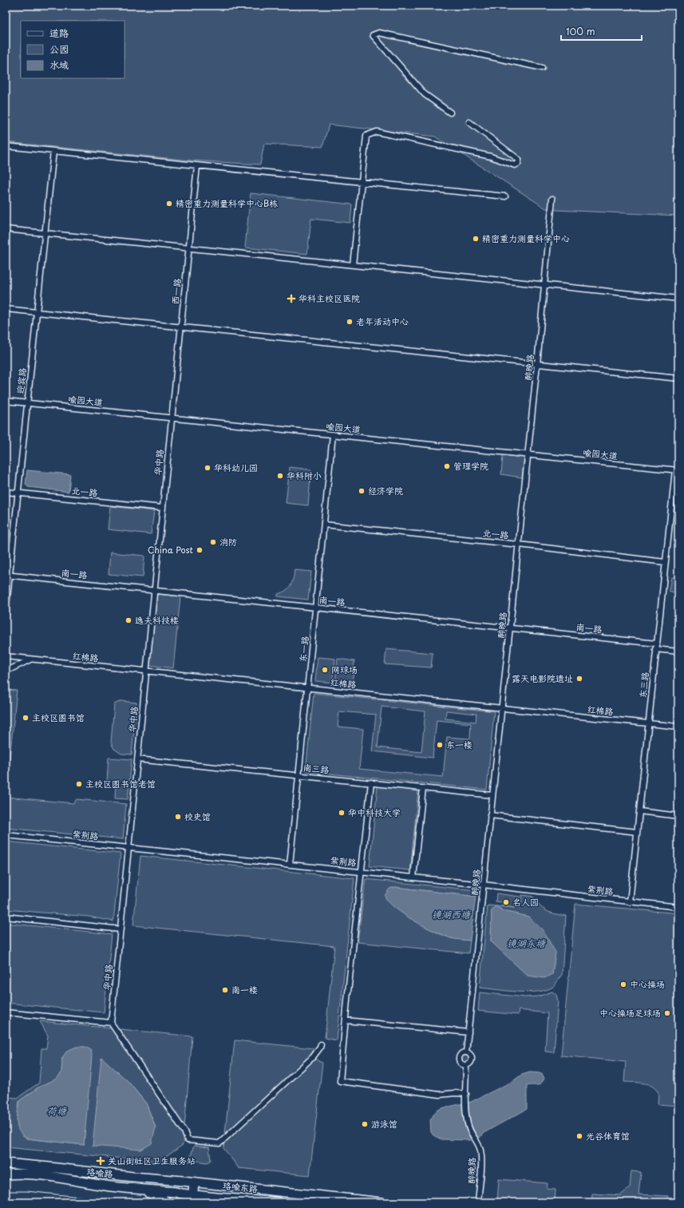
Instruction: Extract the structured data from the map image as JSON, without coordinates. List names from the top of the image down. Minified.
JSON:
{"streets":{"highway":["珞喻路","珞喻东路"],"street":["西一路","醉晚路","迎宾路","喻园大道","华中路","北一路","南一路","东一路","红棉路","东三路","南三路","紫荆路"]},"crossings":[["西一路","喻园大道"],["西一路","华中路"],["醉晚路","喻园大道"],["醉晚路","北一路"],["醉晚路","南一路"],["醉晚路","红棉路"],["醉晚路","南三路"],["醉晚路","紫荆路"],["迎宾路","喻园大道"],["迎宾路","北一路"],["迎宾路","南一路"],["喻园大道","华中路"],["喻园大道","东一路"],["喻园大道","东三路"],["华中路","北一路"],["华中路","南一路"],["华中路","红棉路"],["华中路","南三路"],["华中路","紫荆路"],["北一路","东一路"],["北一路","东三路"],["南一路","东一路"],["南一路","东三路"],["东一路","红棉路"],["东一路","南三路"],["东一路","紫荆路"],["红棉路","东三路"],["东三路","紫荆路"],["珞喻路","珞喻东路"]],"water":["镜湖西塘","镜湖东塘","荷塘"],"places":{"other":["精密重力测量科学中心B栋","精密重力测量科学中心","老年活动中心","管理学院","华科幼儿园","华科附小","经济学院","消防","China Post","逸夫科技楼","网球场","露天电影院遗址","主校区图书馆","东一楼","主校区图书馆老馆","华中科技大学","校史馆","名人园","中心操场","南一楼","中心操场足球场","游泳馆","光谷体育馆"],"health":["华科主校区医院","关山街社区卫生服务站"]},"legend":["道路","公园","水域"],"scale_bar":"100 m"}
